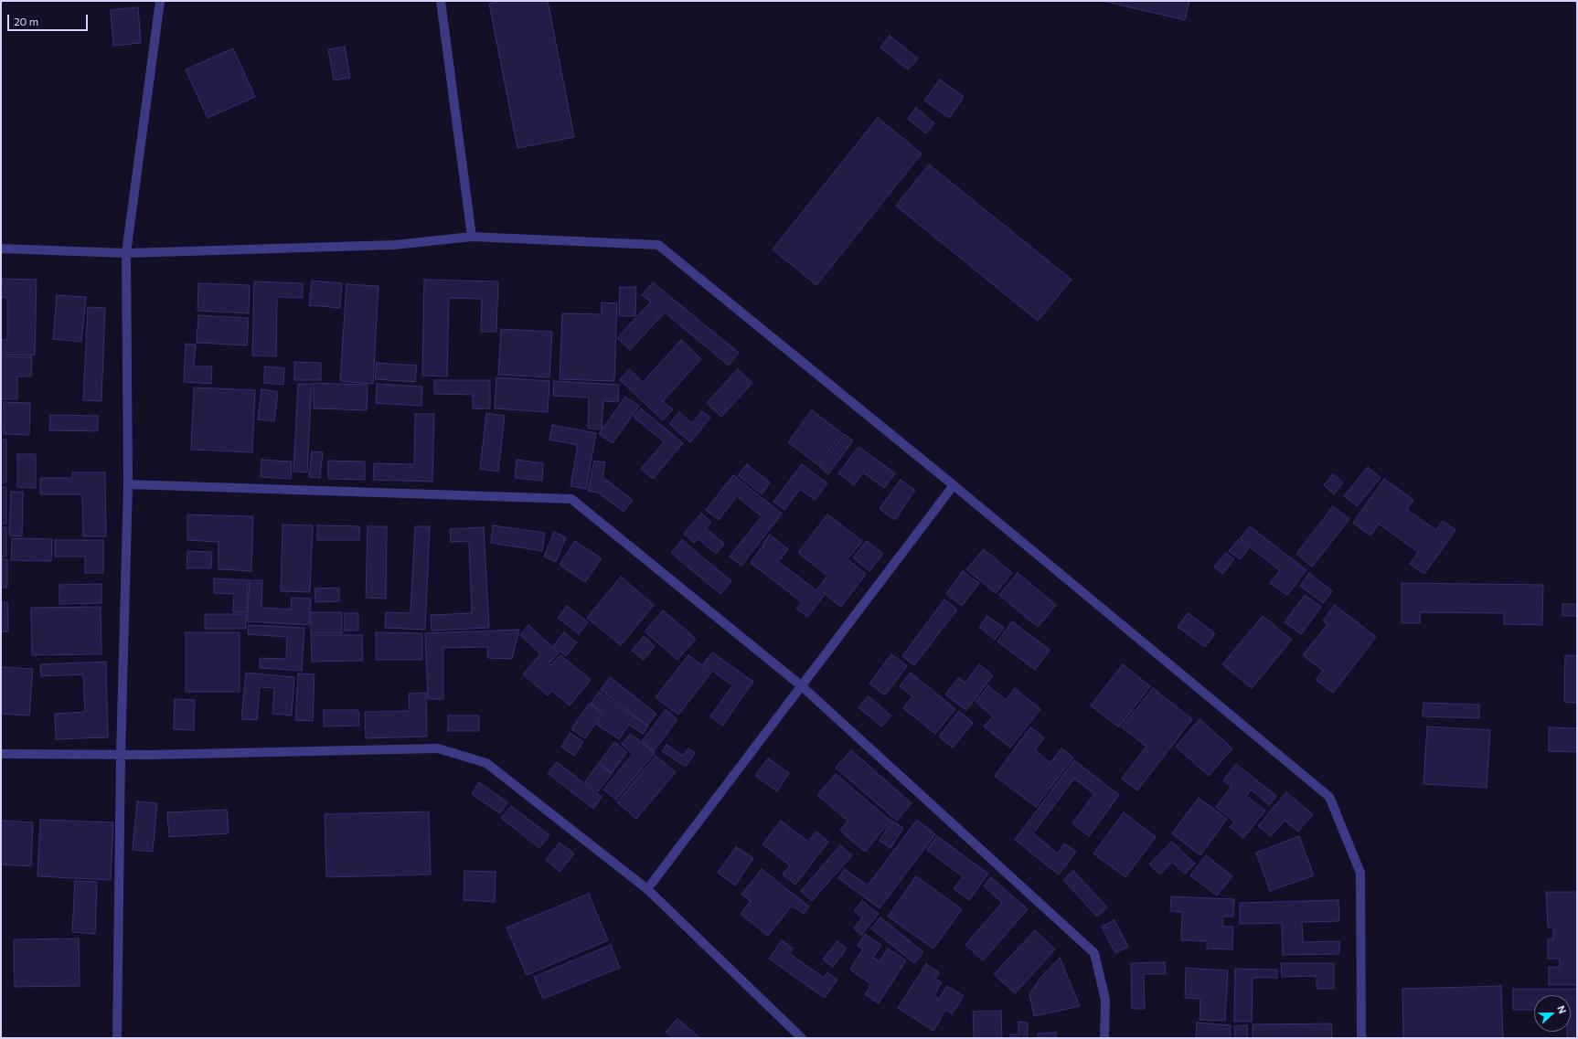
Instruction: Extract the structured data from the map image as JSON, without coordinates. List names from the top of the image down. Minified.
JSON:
{"scale_bar":"20 m","north":"right"}
